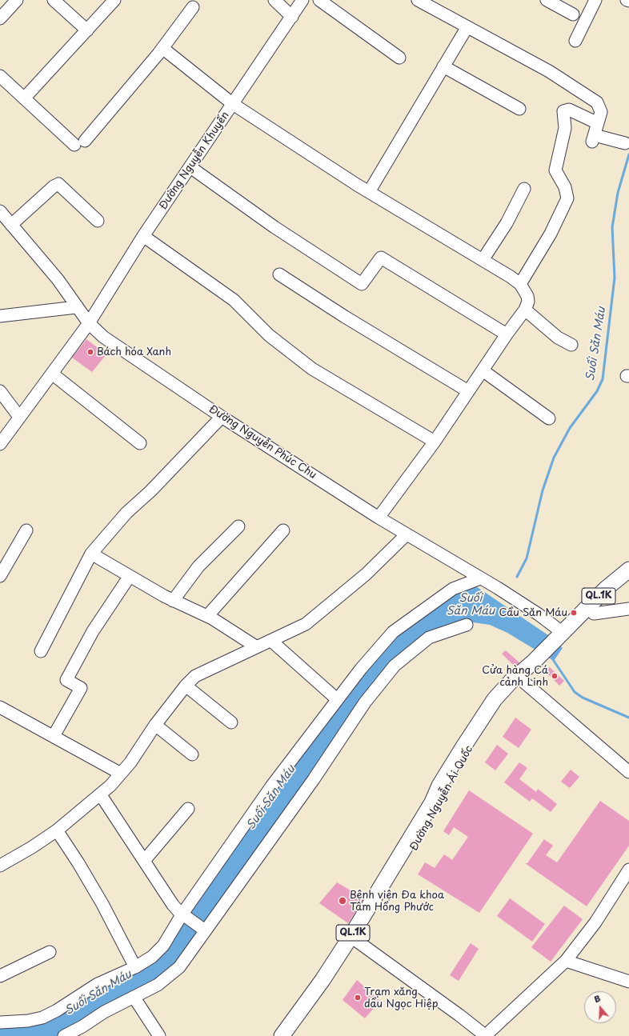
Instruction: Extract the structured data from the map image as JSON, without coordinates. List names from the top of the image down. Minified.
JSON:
{"streets":{"main road":["QL.1K","Đường Nguyễn Ái Quốc"],"street":["Đường Nguyễn Khuyến","Đường Nguyễn Phúc Chu"]},"crossings":[["Đường Nguyễn Khuyến","Đường Nguyễn Phúc Chu"],["Đường Nguyễn Phúc Chu","QL.1K"],["Đường Nguyễn Phúc Chu","Đường Nguyễn Ái Quốc"],["QL.1K","Đường Nguyễn Ái Quốc"]],"water":["Suối Săn Máu"],"places":["Bách hóa Xanh","Cầu Săn Máu","Cửa hàng Cá cảnh Linh","Bệnh viện Đa khoa Tâm Hồng Phước","Trạm xăng dầu Ngọc Hiệp"],"north":"top"}
